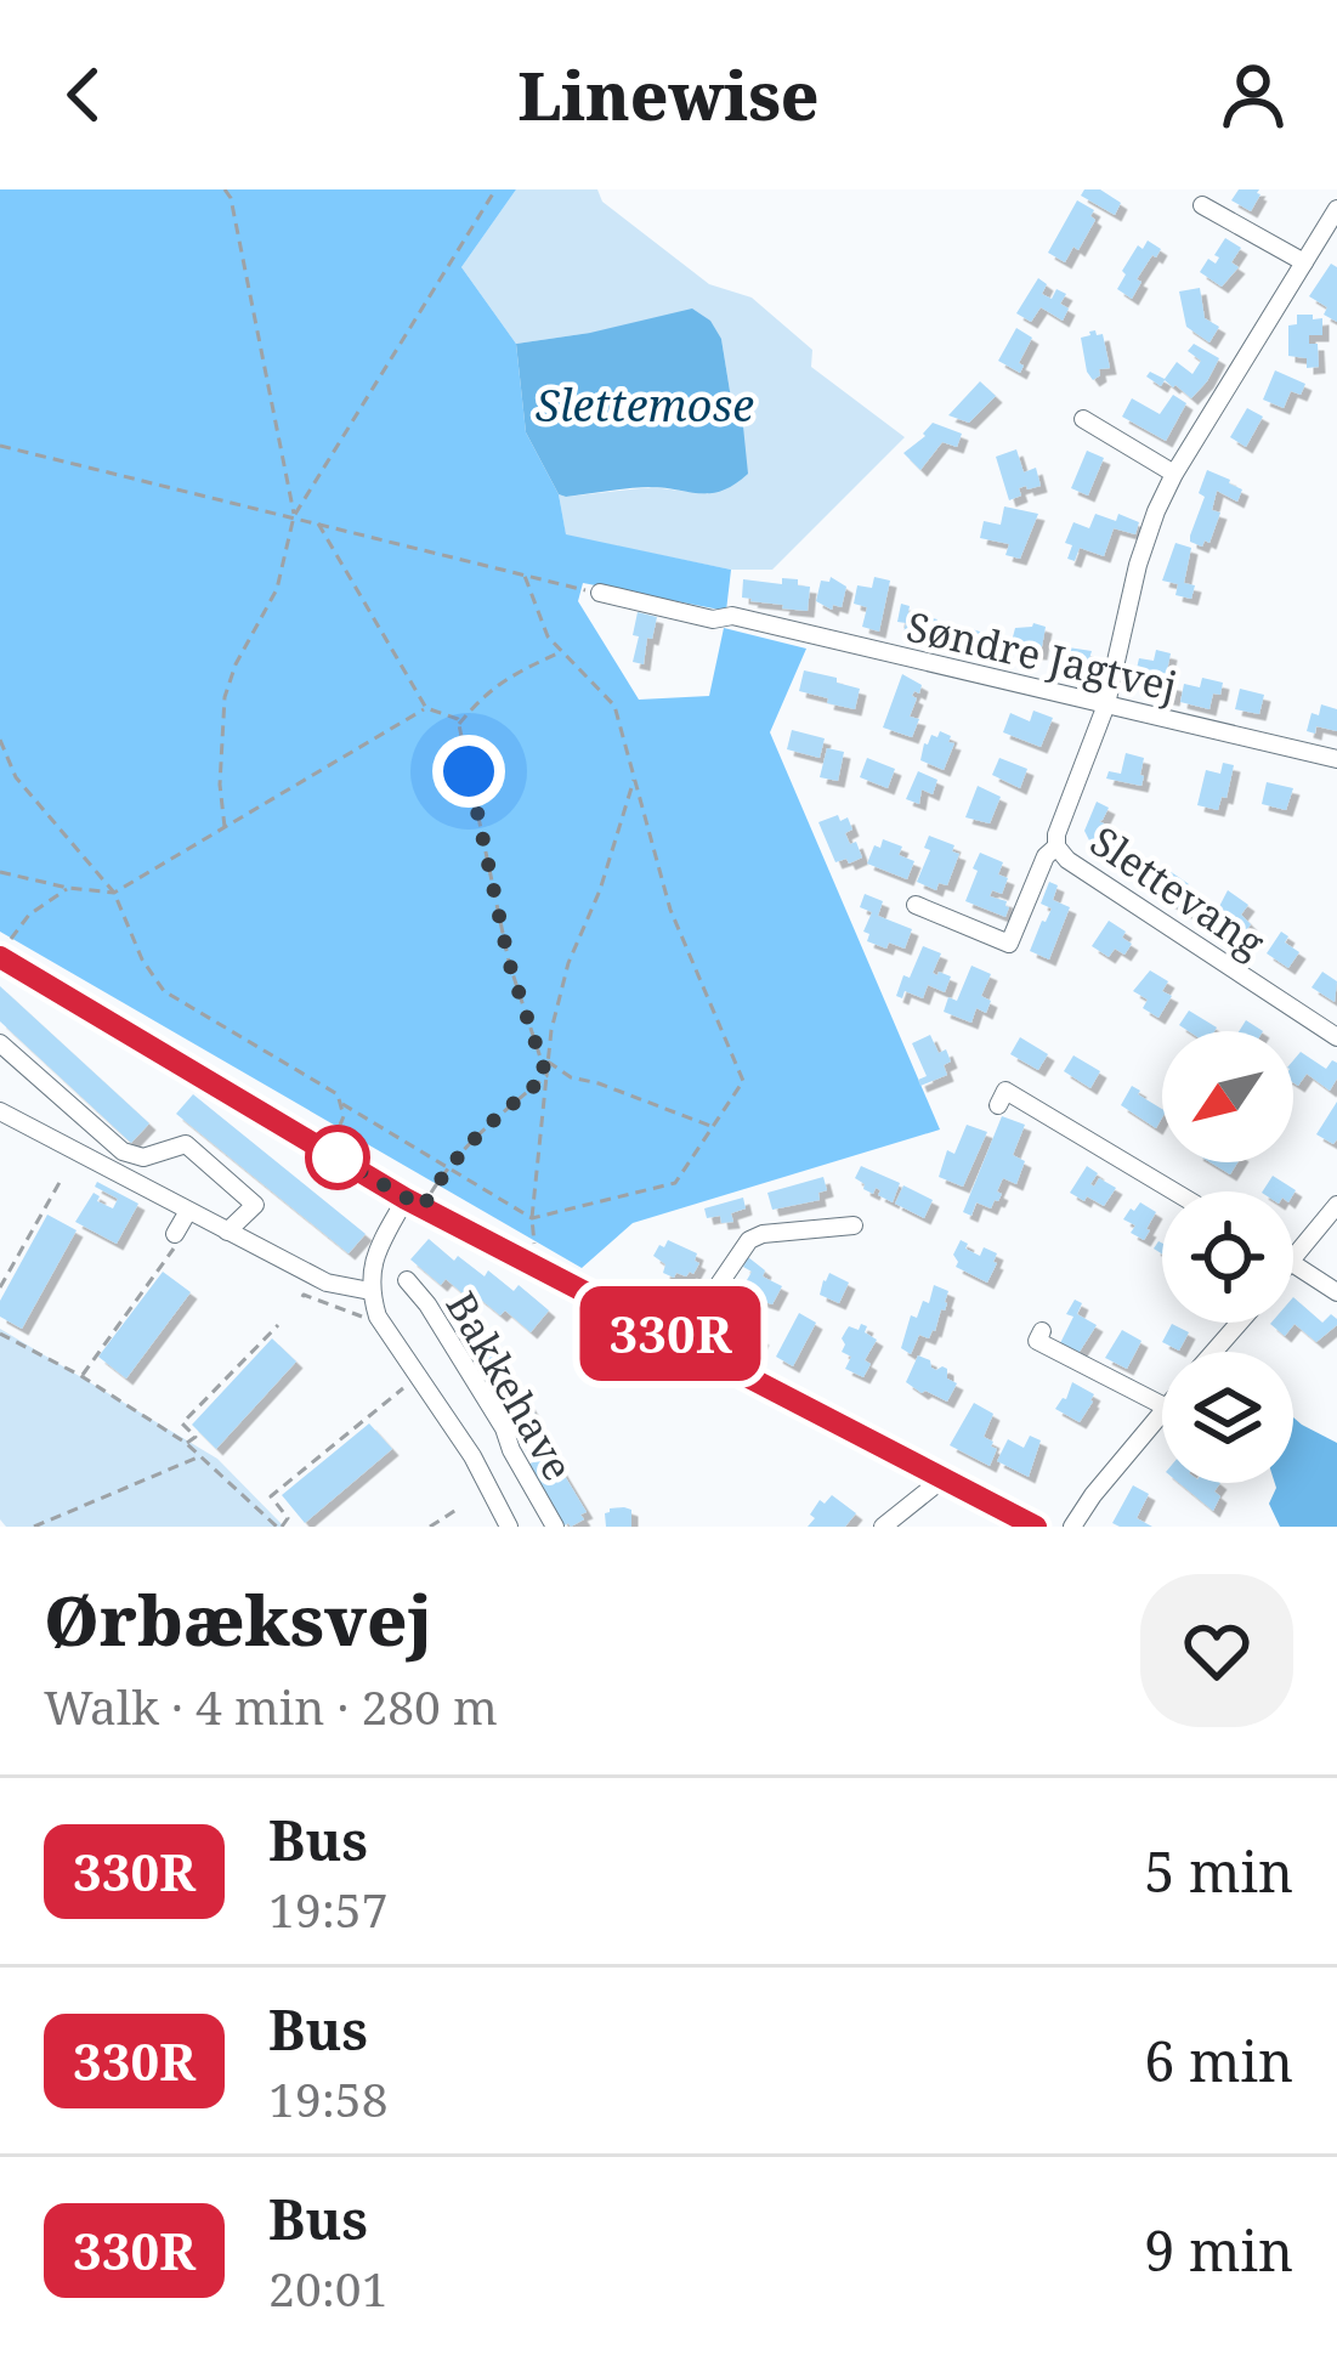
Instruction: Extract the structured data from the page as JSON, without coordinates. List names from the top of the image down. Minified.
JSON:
{"streets":{"street":["Søndre Jagtvej","Slettevang","Bakkehave"]},"crossings":[["Søndre Jagtvej","Slettevang"]],"water":["Slettemose"],"lines":["bus line 330R"],"north":"bottom left","page":{"header":"Linewise","on_map":"330R","heading":["Ørbæksvej","Walk · 4 min · 280 m"],"list":[{"mark":"330R","name":"Bus","note":"19:57","value":"5 min"},{"mark":"330R","name":"Bus","note":"19:58","value":"6 min"},{"mark":"330R","name":"Bus","note":"20:01","value":"9 min"}]}}
